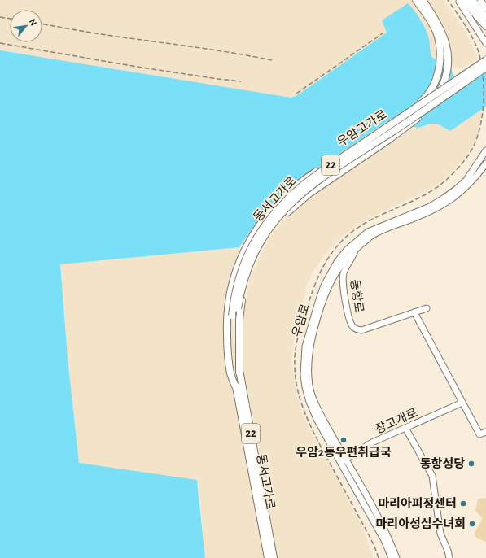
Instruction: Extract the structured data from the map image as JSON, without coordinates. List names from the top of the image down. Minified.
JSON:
{"streets":{"highway":["우암고가로","22","동서고가로"],"main road":["동항로","우암로","장고개로"]},"crossings":[["우암고가로","동서고가로"],["동항로","우암로"],["우암로","장고개로"]],"places":["우암2동우편취급국","동항성당","마리아피정센터","마리아성심수녀회"],"north":"top right"}
